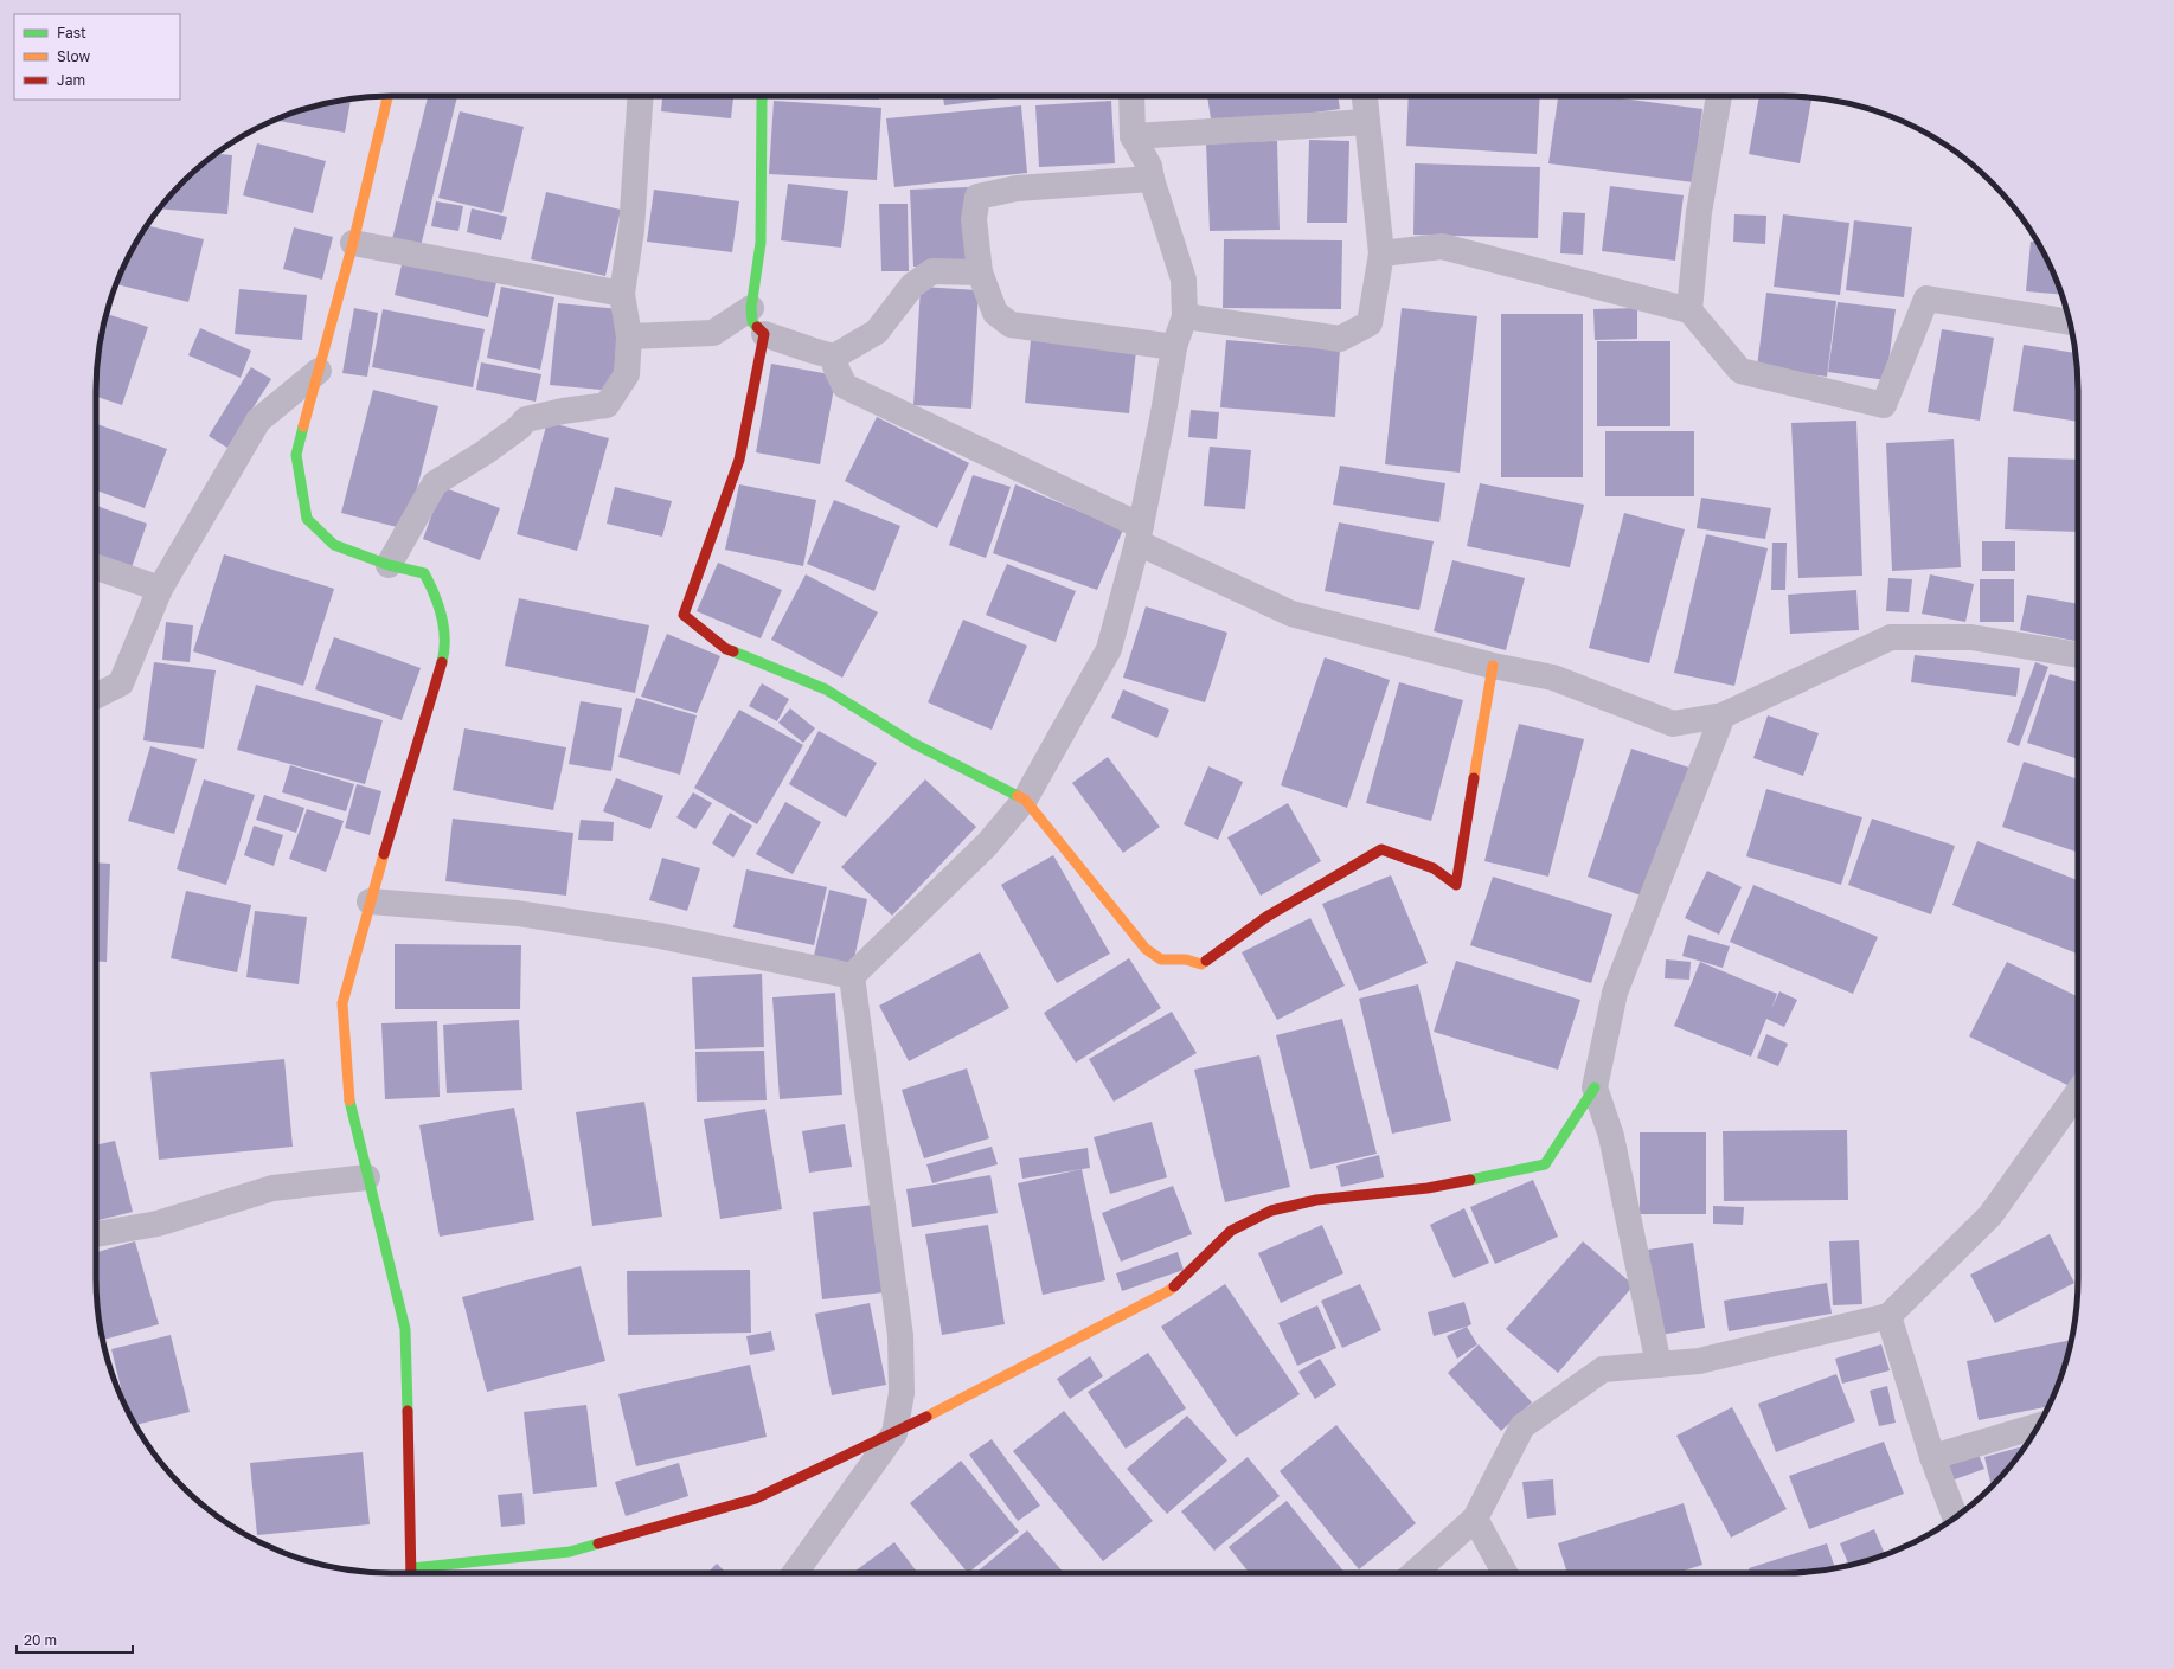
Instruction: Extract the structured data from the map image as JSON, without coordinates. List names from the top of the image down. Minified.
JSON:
{"legend":["Fast","Slow","Jam"],"scale_bar":"20 m"}
